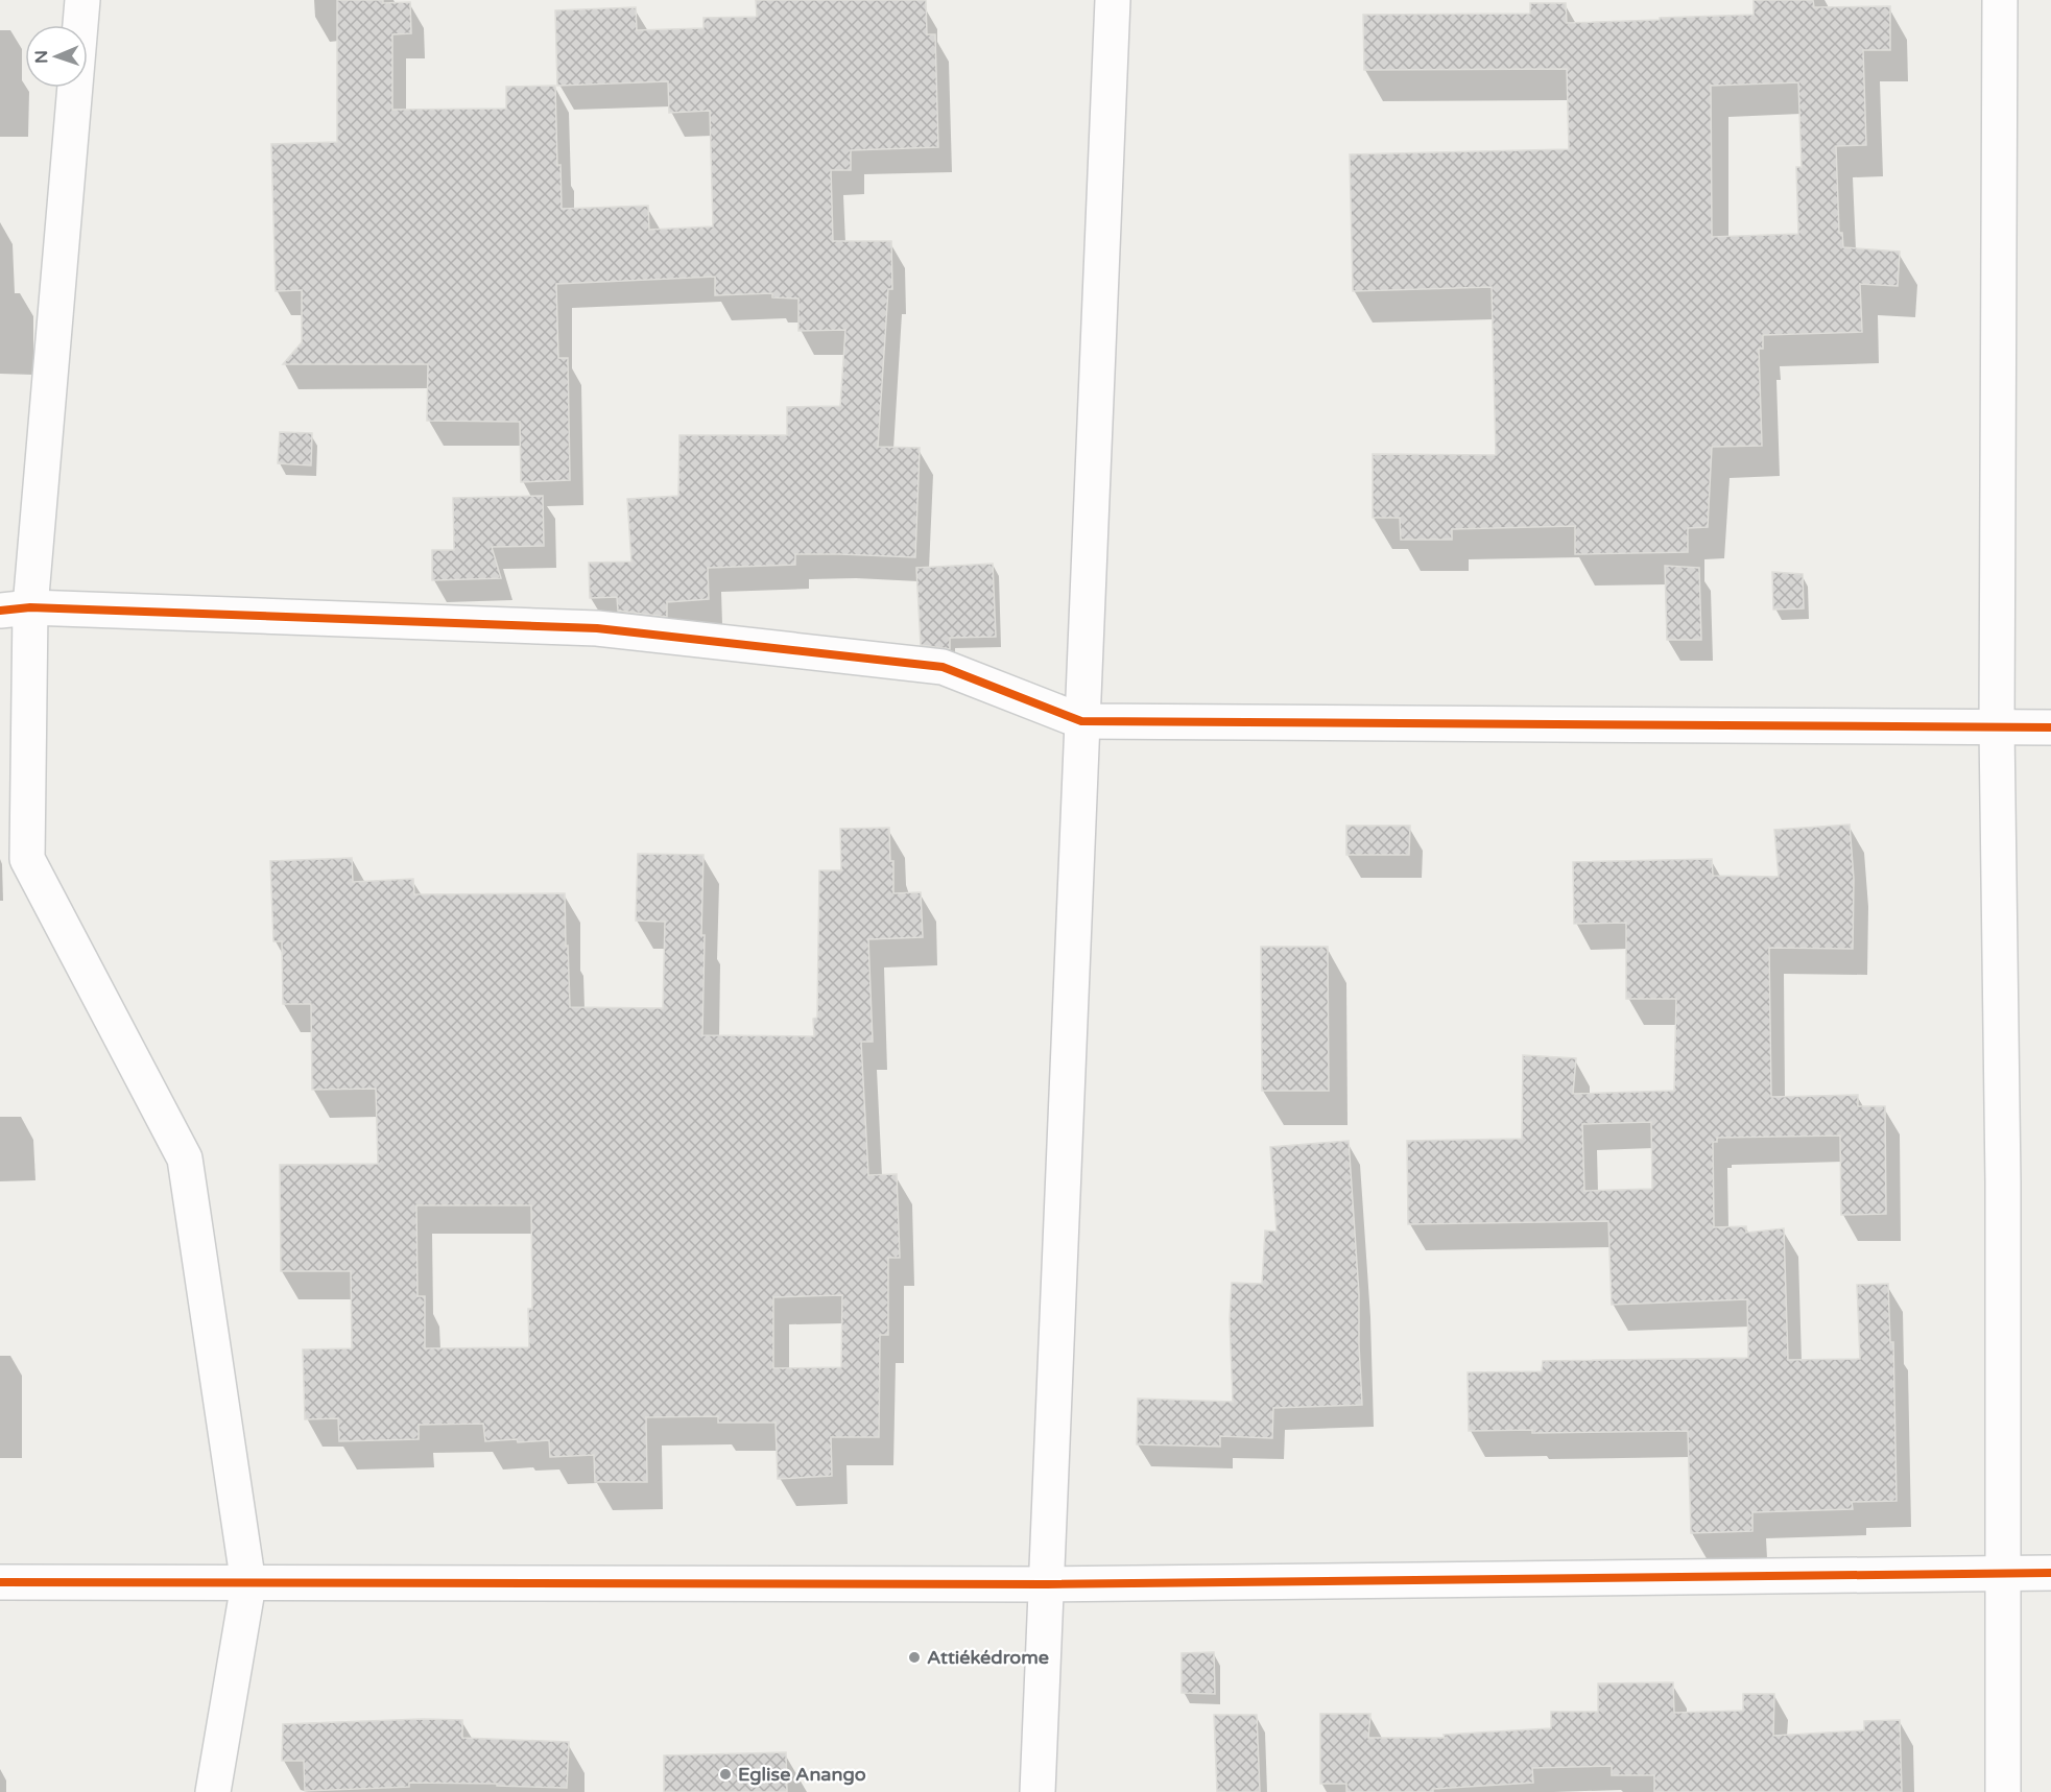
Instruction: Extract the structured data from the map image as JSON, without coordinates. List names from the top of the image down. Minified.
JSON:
{"places":["Attiékédrome","Eglise Anango"],"north":"left"}
